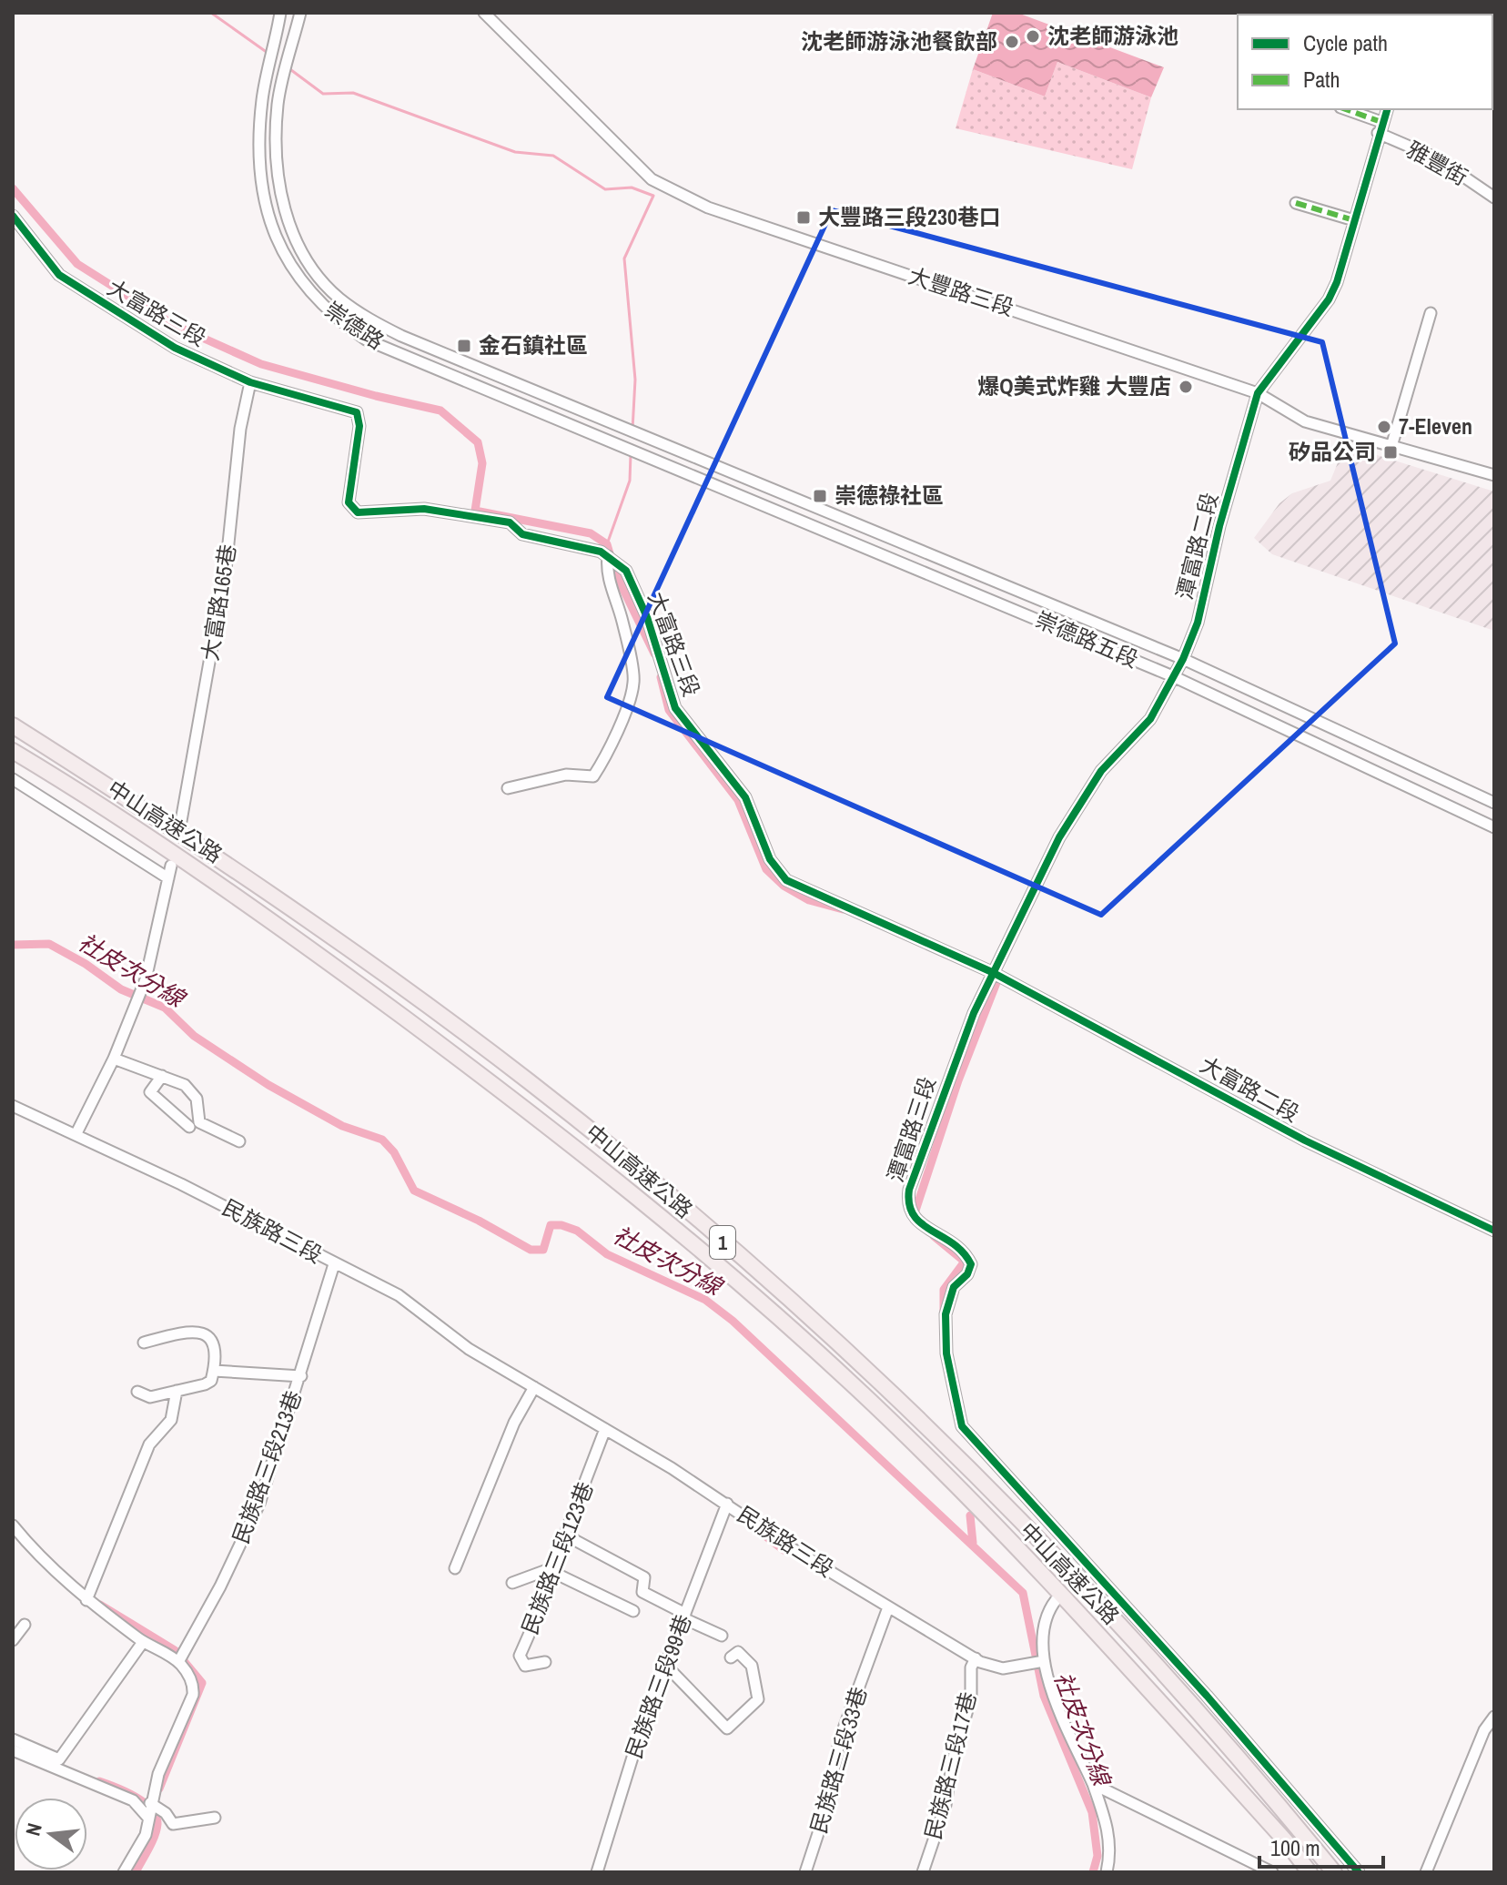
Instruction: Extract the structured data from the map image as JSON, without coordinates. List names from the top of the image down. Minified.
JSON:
{"streets":{"highway":["中山高速公路","1"],"street":["雅豐街","大豐路三段","大富路三段","崇德路","潭富路二段","大富路165巷","崇德路五段","大富路二段","潭富路三段","民族路三段","民族路三段213巷","民族路三段123巷","民族路三段99巷","民族路三段33巷","民族路三段17巷"]},"crossings":[["雅豐街","潭富路二段"],["大豐路三段","潭富路二段"],["大富路三段","潭富路二段"],["大富路三段","大富路165巷"],["大富路三段","大富路二段"],["大富路三段","潭富路三段"],["崇德路","崇德路五段"],["潭富路二段","崇德路五段"],["潭富路二段","大富路二段"],["潭富路二段","潭富路三段"],["大富路二段","潭富路三段"],["民族路三段","民族路三段213巷"],["民族路三段","民族路三段123巷"],["民族路三段","民族路三段99巷"],["民族路三段","民族路三段33巷"],["民族路三段","民族路三段17巷"]],"water":["社皮次分線"],"places":{"other":["沈老師游泳池","沈老師游泳池餐飲部","爆Q美式炸雞 大豐店","7-Eleven"],"transit":["大豐路三段230巷口","金石鎮社區","矽品公司","崇德祿社區"]},"legend":["Cycle path","Path"],"scale_bar":"100 m","north":"left"}
